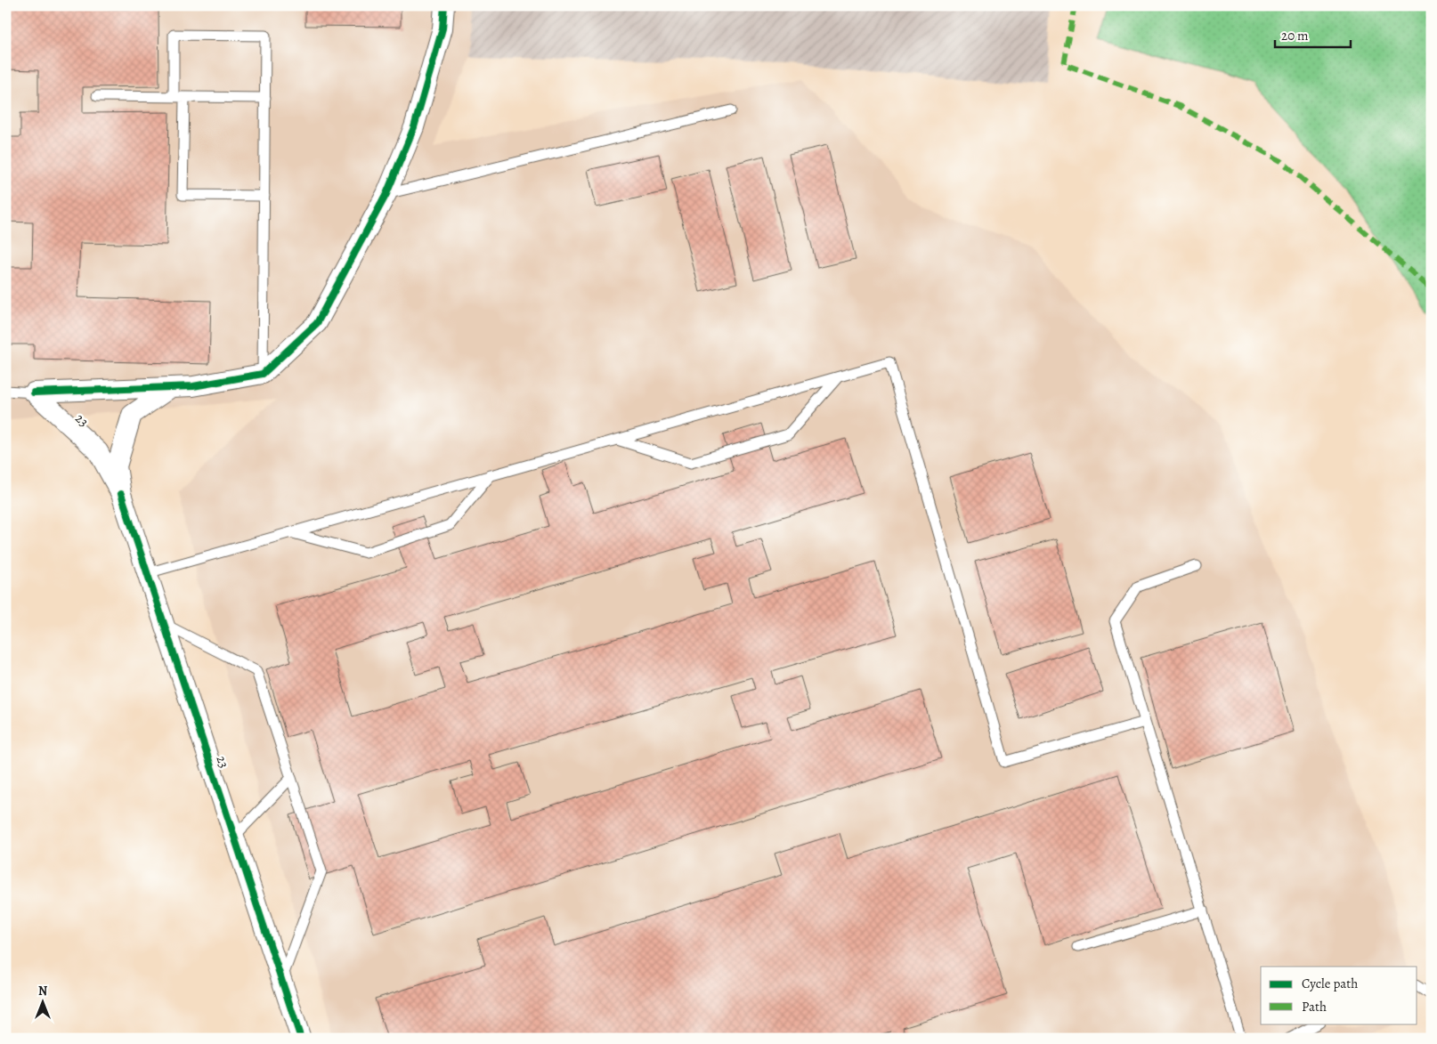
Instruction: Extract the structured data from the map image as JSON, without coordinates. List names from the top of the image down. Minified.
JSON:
{"streets":{"street":["23"]},"legend":["Cycle path","Path"],"scale_bar":"20 m","north":"top"}
